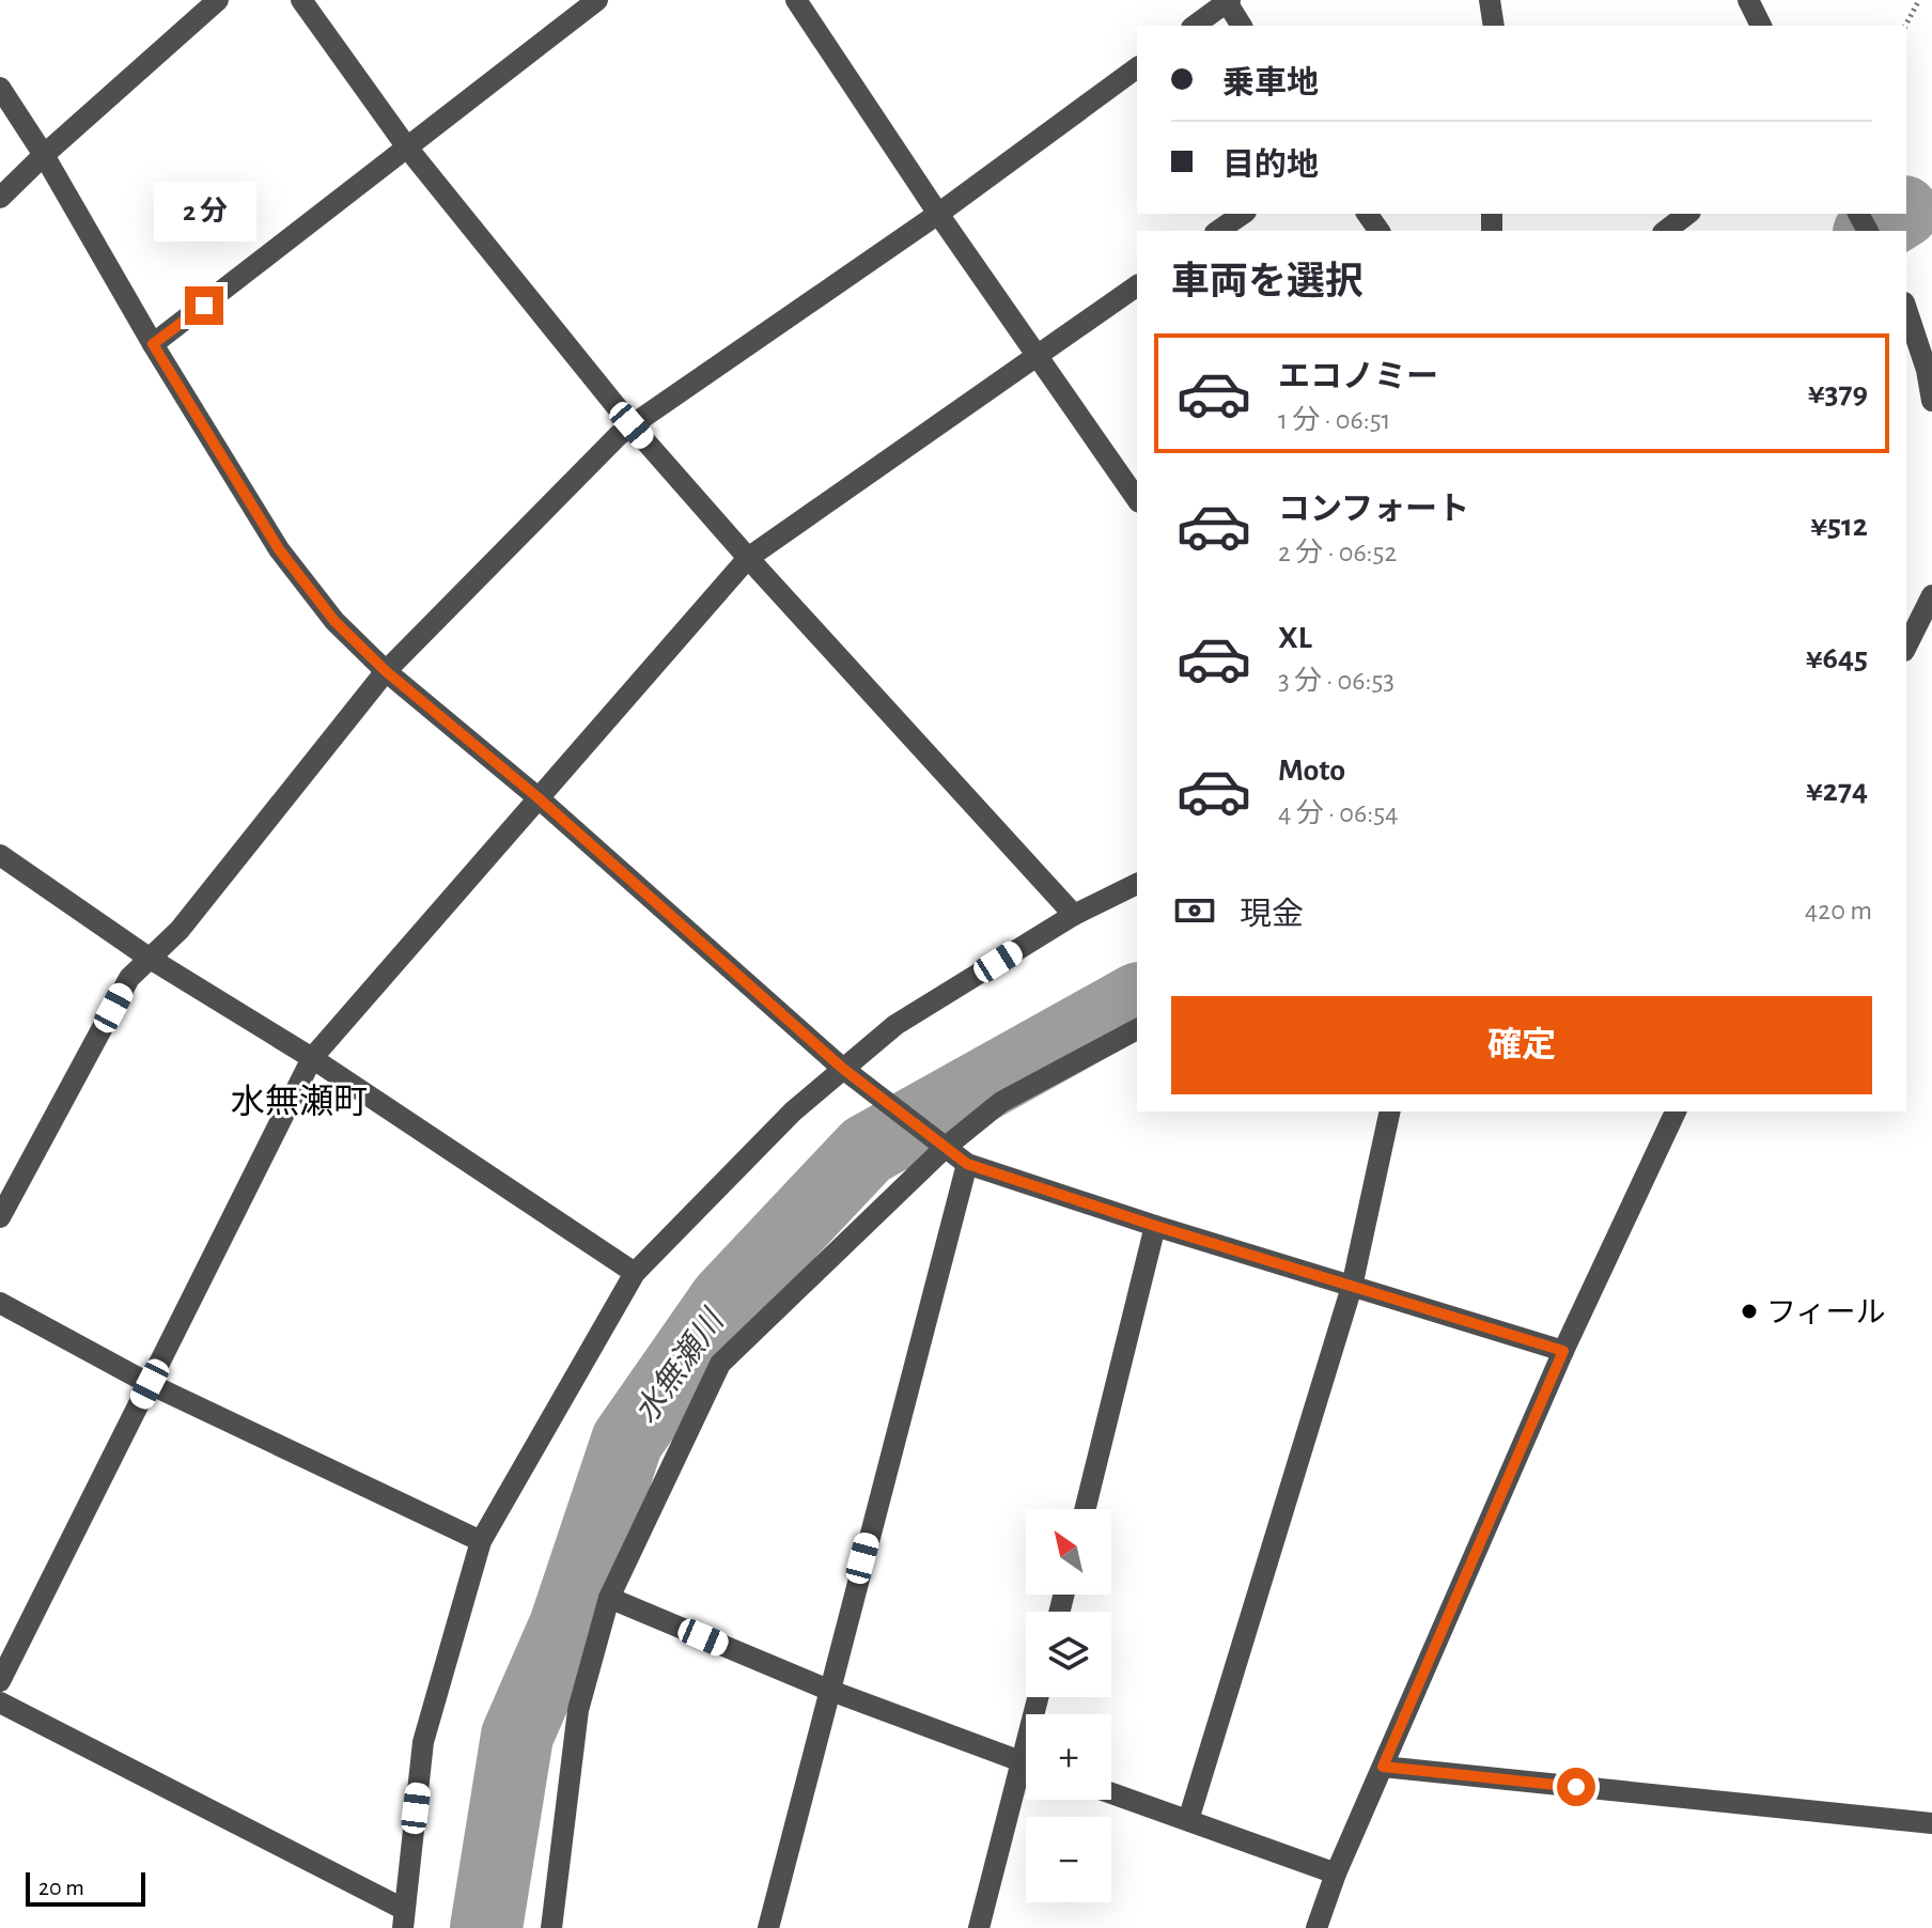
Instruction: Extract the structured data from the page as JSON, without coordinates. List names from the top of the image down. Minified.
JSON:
{"districts":["水無瀬町"],"water":["水無瀬川"],"places":["フィール"],"scale_bar":"20 m","north":"top left","page":{"banner":["乗車地","目的地"],"bubble":"2 分","heading":"車両を選択","list":[{"name":"エコノミー","note":"1 分 · 06:51","value":"¥379"},{"name":"コンフォート","note":"2 分 · 06:52","value":"¥512"},{"name":"XL","note":"3 分 · 06:53","value":"¥645"},{"name":"Moto","note":"4 分 · 06:54","value":"¥274"}],"pay":["現金","420 m"],"buttons":"確定","map_buttons":["+","−"],"scale":"20 m"}}
